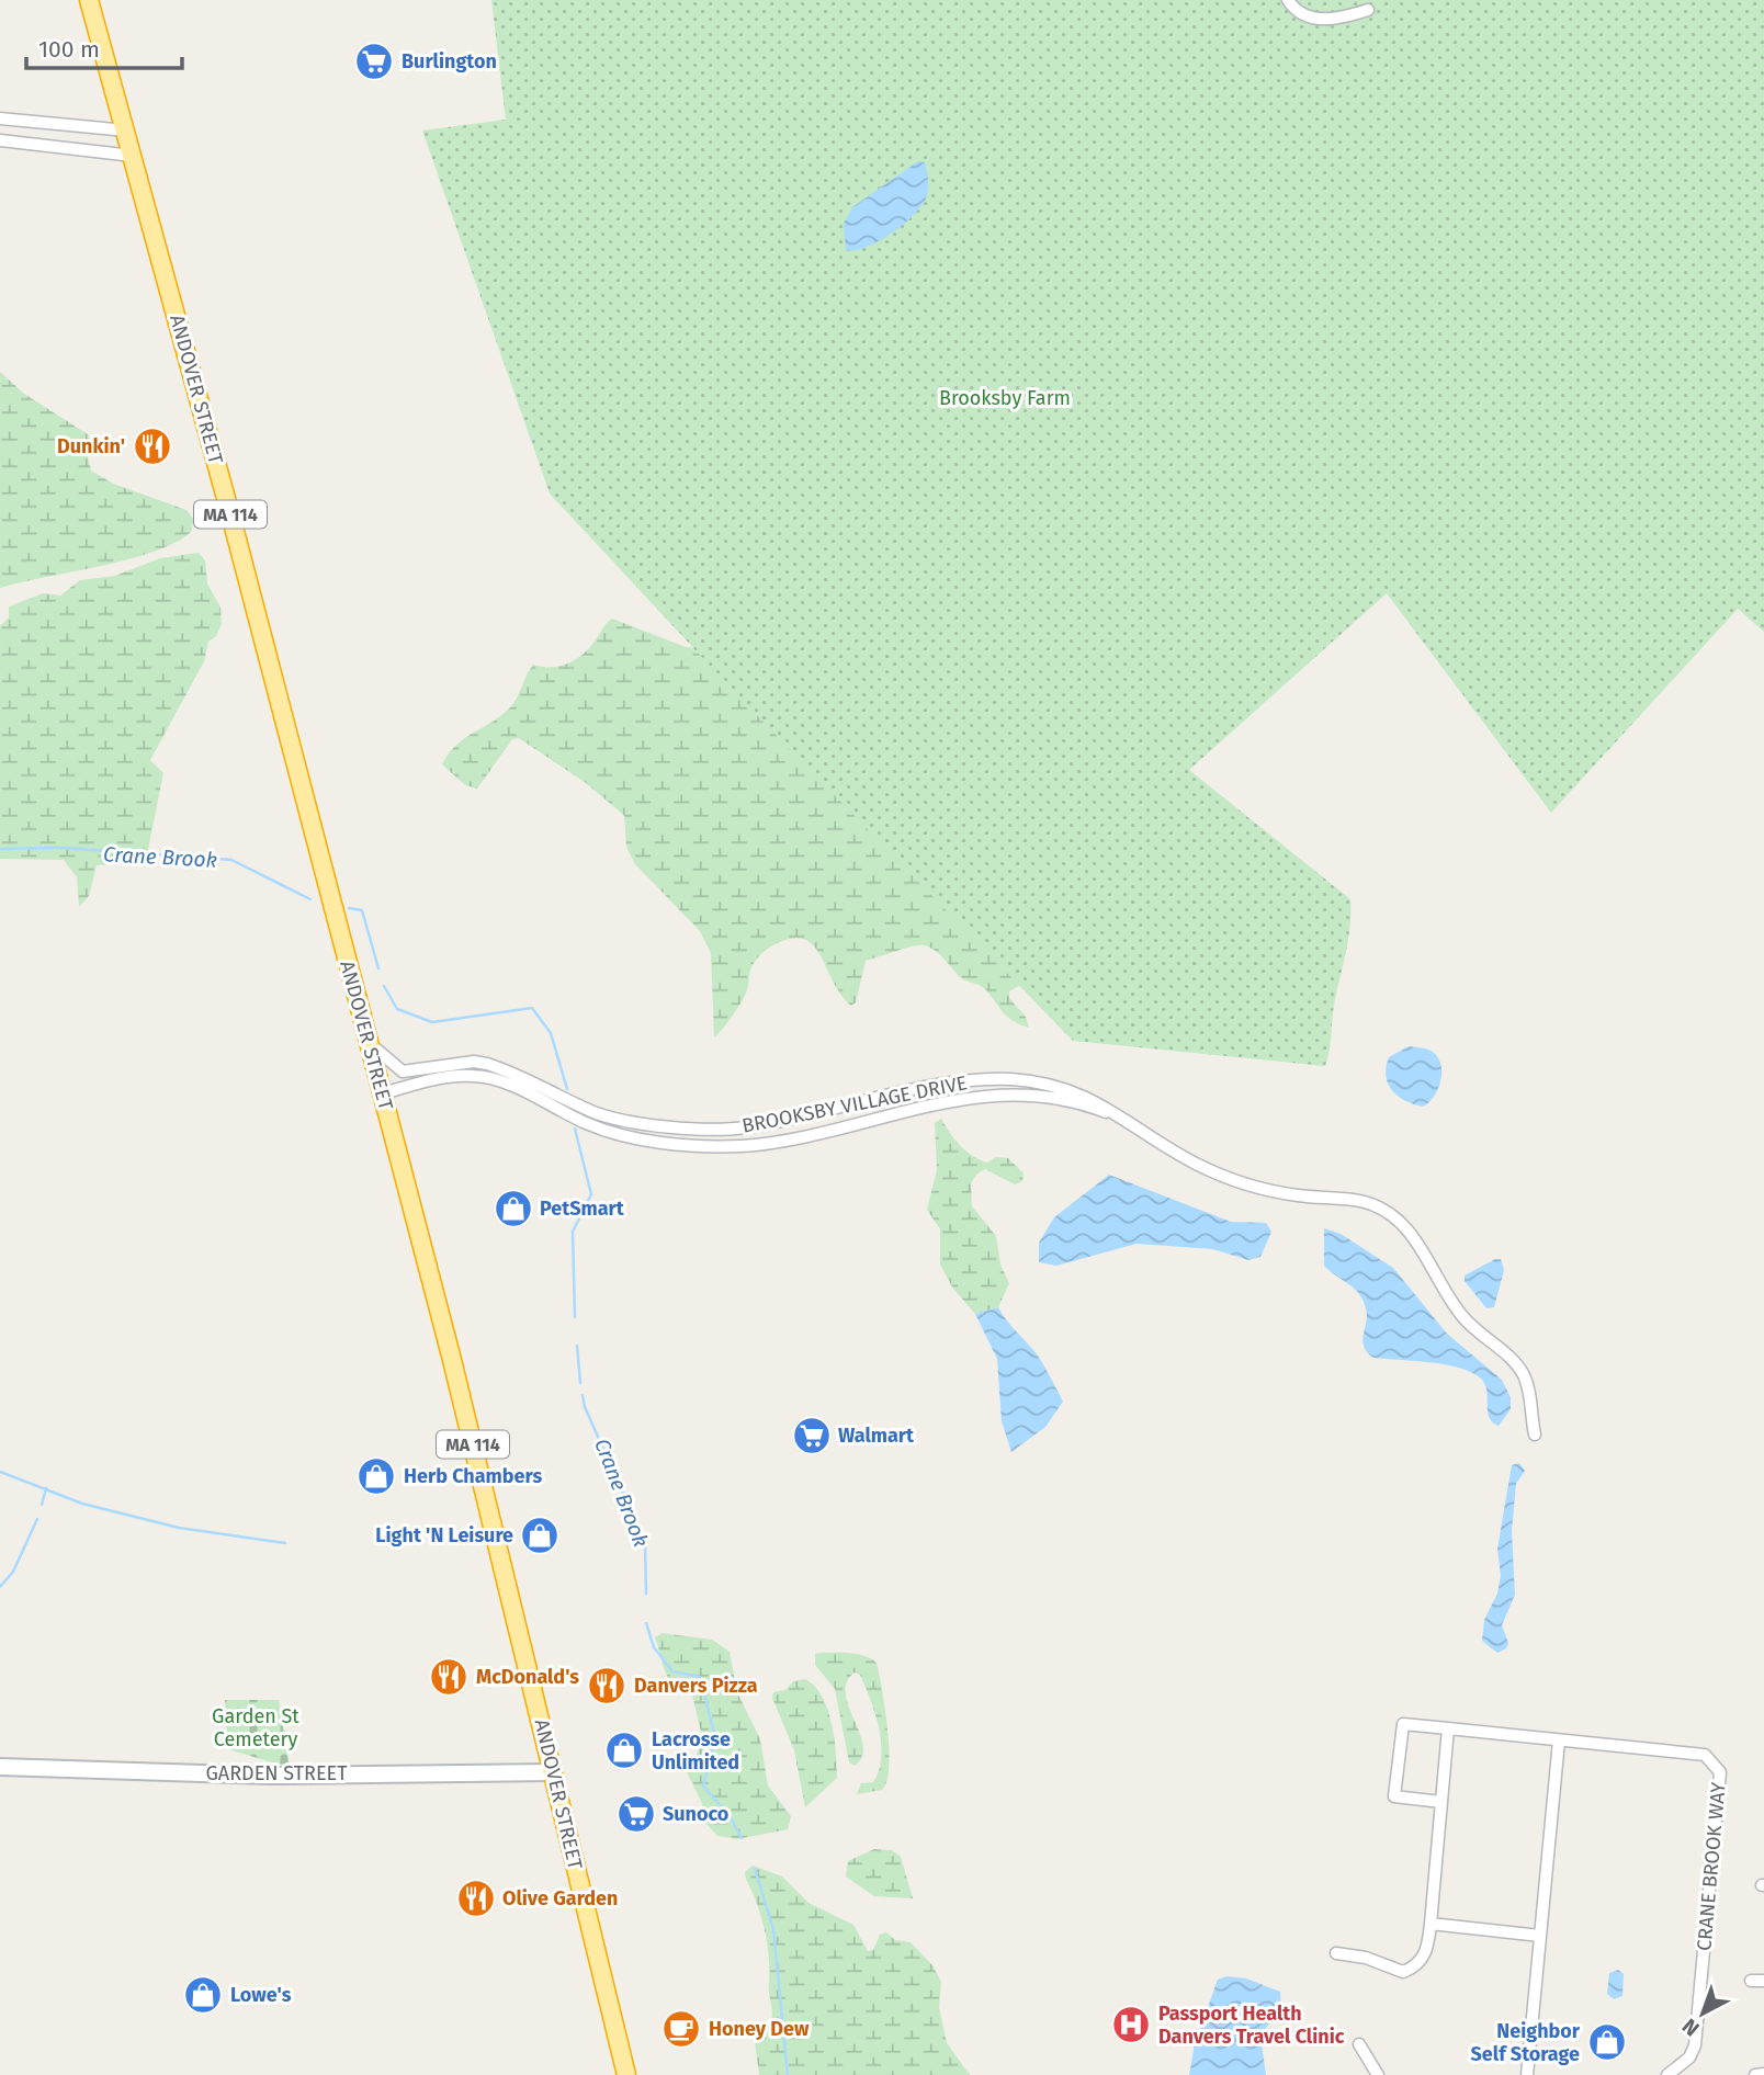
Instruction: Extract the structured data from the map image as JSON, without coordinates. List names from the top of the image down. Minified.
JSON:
{"streets":{"highway":["ANDOVER STREET","MA 114"],"main road":["GARDEN STREET"],"street":["BROOKSBY VILLAGE DRIVE","CRANE BROOK WAY"]},"crossings":[["ANDOVER STREET","BROOKSBY VILLAGE DRIVE"],["ANDOVER STREET","GARDEN STREET"]],"water":["Crane Brook"],"parks":["Brooksby Farm","Garden St Cemetery"],"places":{"supermarket":["Burlington","Walmart","Sunoco"],"restaurant":["Dunkin'","McDonald's","Danvers Pizza","Olive Garden"],"shop":["PetSmart","Herb Chambers","Light 'N Leisure","Lacrosse Unlimited","Lowe's","Neighbor Self Storage"],"hospital":["Passport Health Danvers Travel Clinic"],"cafe":["Honey Dew"]},"scale_bar":"100 m","north":"bottom left"}
